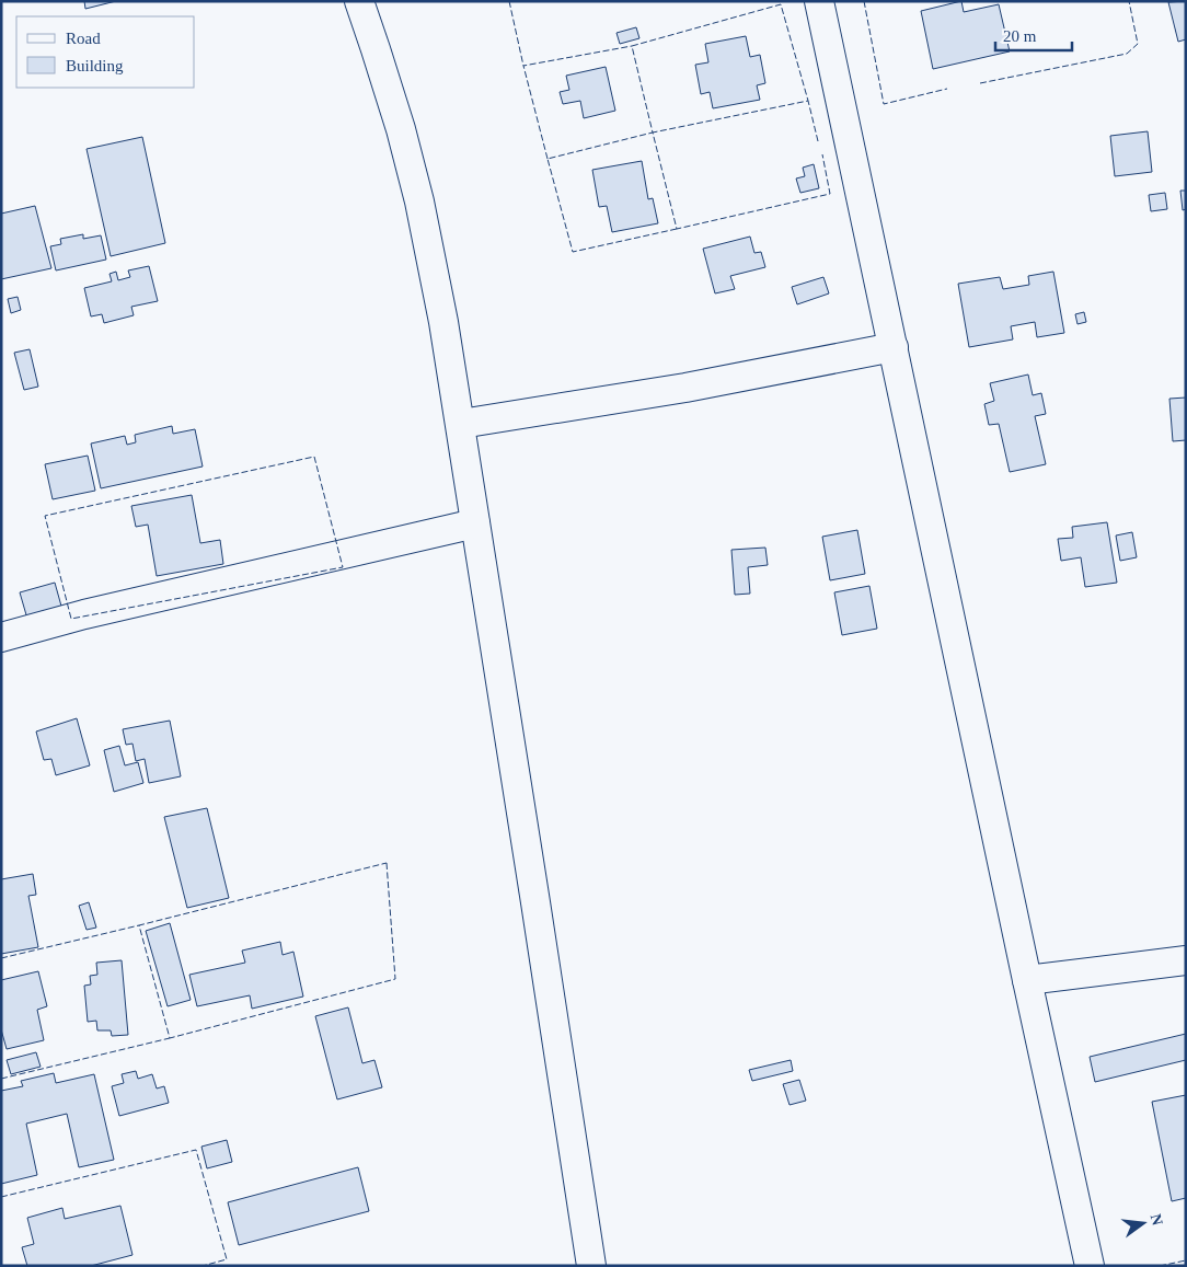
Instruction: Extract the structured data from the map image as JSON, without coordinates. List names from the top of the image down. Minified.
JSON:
{"legend":["Road","Building"],"scale_bar":"20 m","north":"right"}
